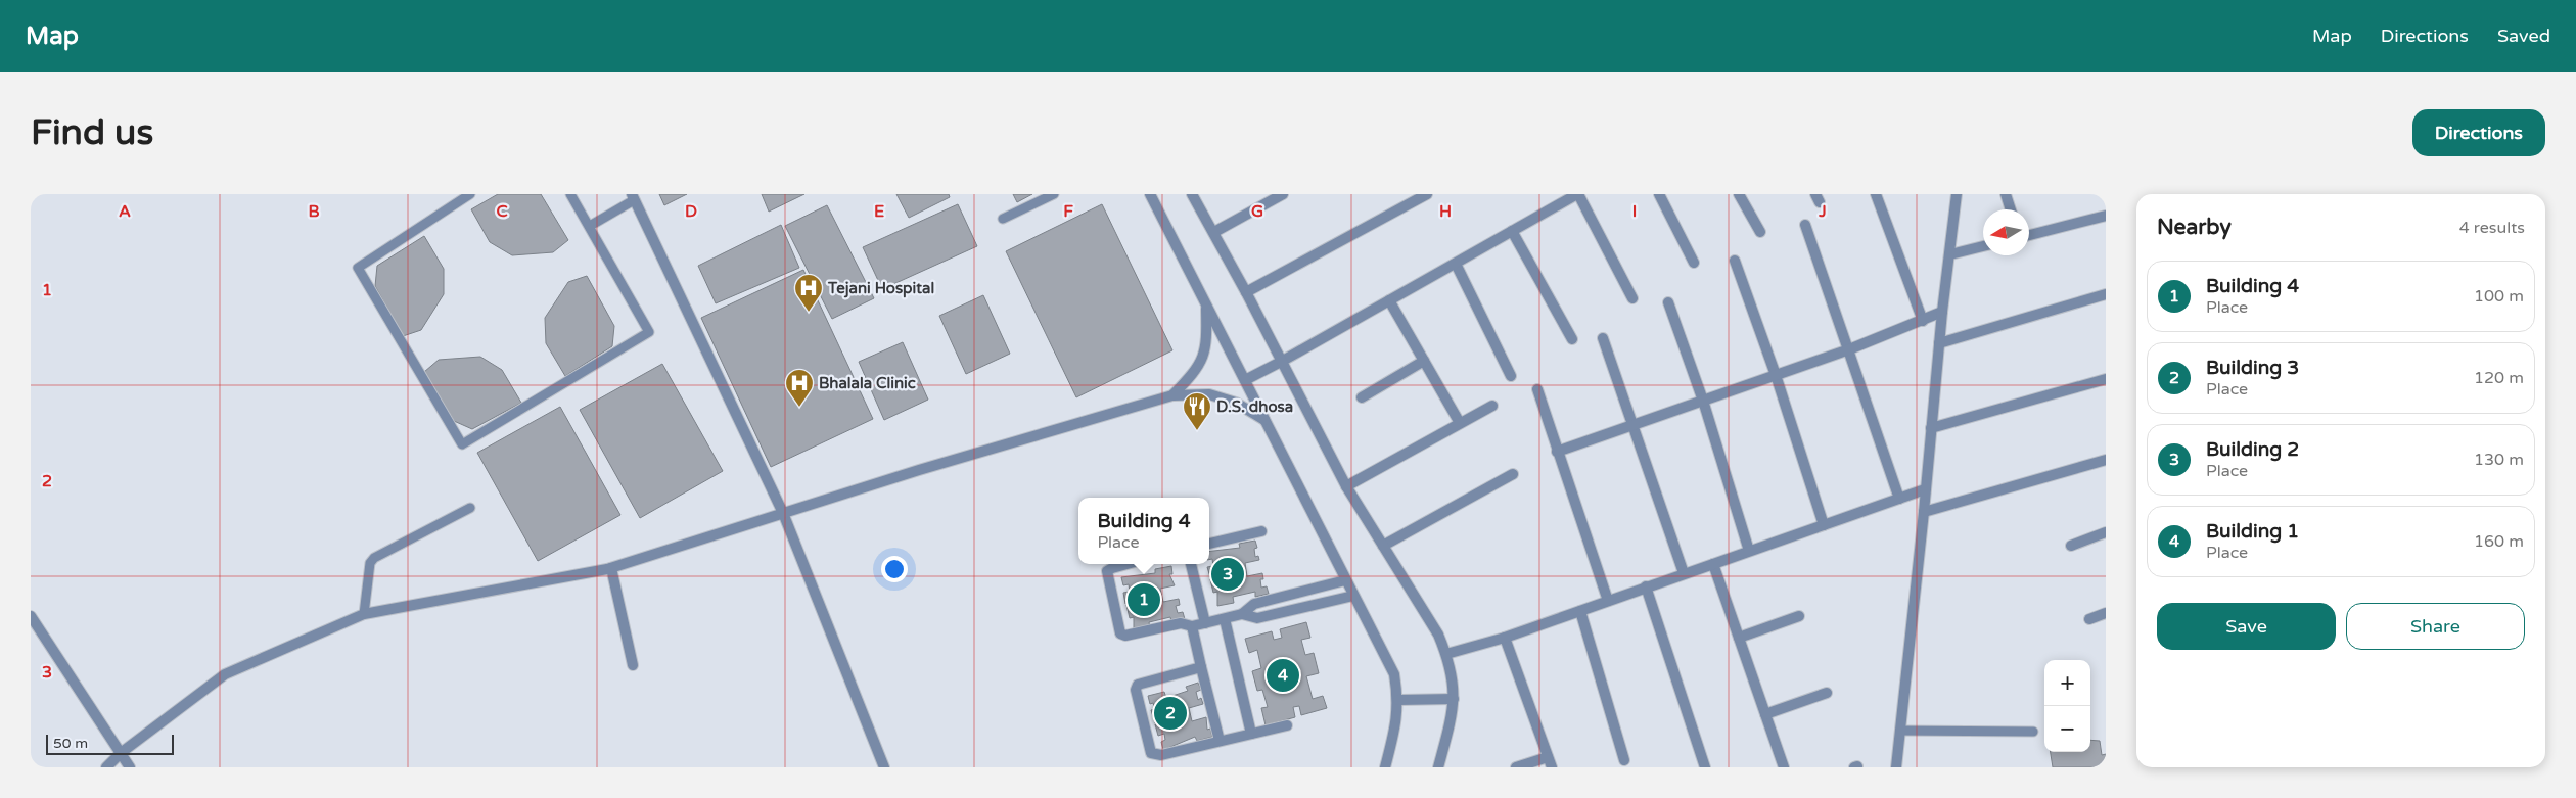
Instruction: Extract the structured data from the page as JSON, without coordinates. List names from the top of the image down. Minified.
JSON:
{"places":{"hospital":["Tejani Hospital","Bhalala Clinic"],"restaurant":["D.S. dhosa"]},"scale_bar":"50 m","north":"left","page":{"header":"Map","nav":["Map","Directions","Saved"],"buttons":["Directions",["Save","Share"]],"title":"Find us","heading":["Nearby","4 results"],"list":[{"mark":"1","name":"Building 4","note":"Place","value":"100 m"},{"mark":"2","name":"Building 3","note":"Place","value":"120 m"},{"mark":"3","name":"Building 2","note":"Place","value":"130 m"},{"mark":"4","name":"Building 1","note":"Place","value":"160 m"}],"popup":["Building 4","Place"],"pins":["3","1","4","2"],"map_buttons":["+","−"],"scale":"50 m"},"grid":{"columns":["A","B","C","D","E","F","G","H","I","J"],"rows":["1","2","3"]}}
